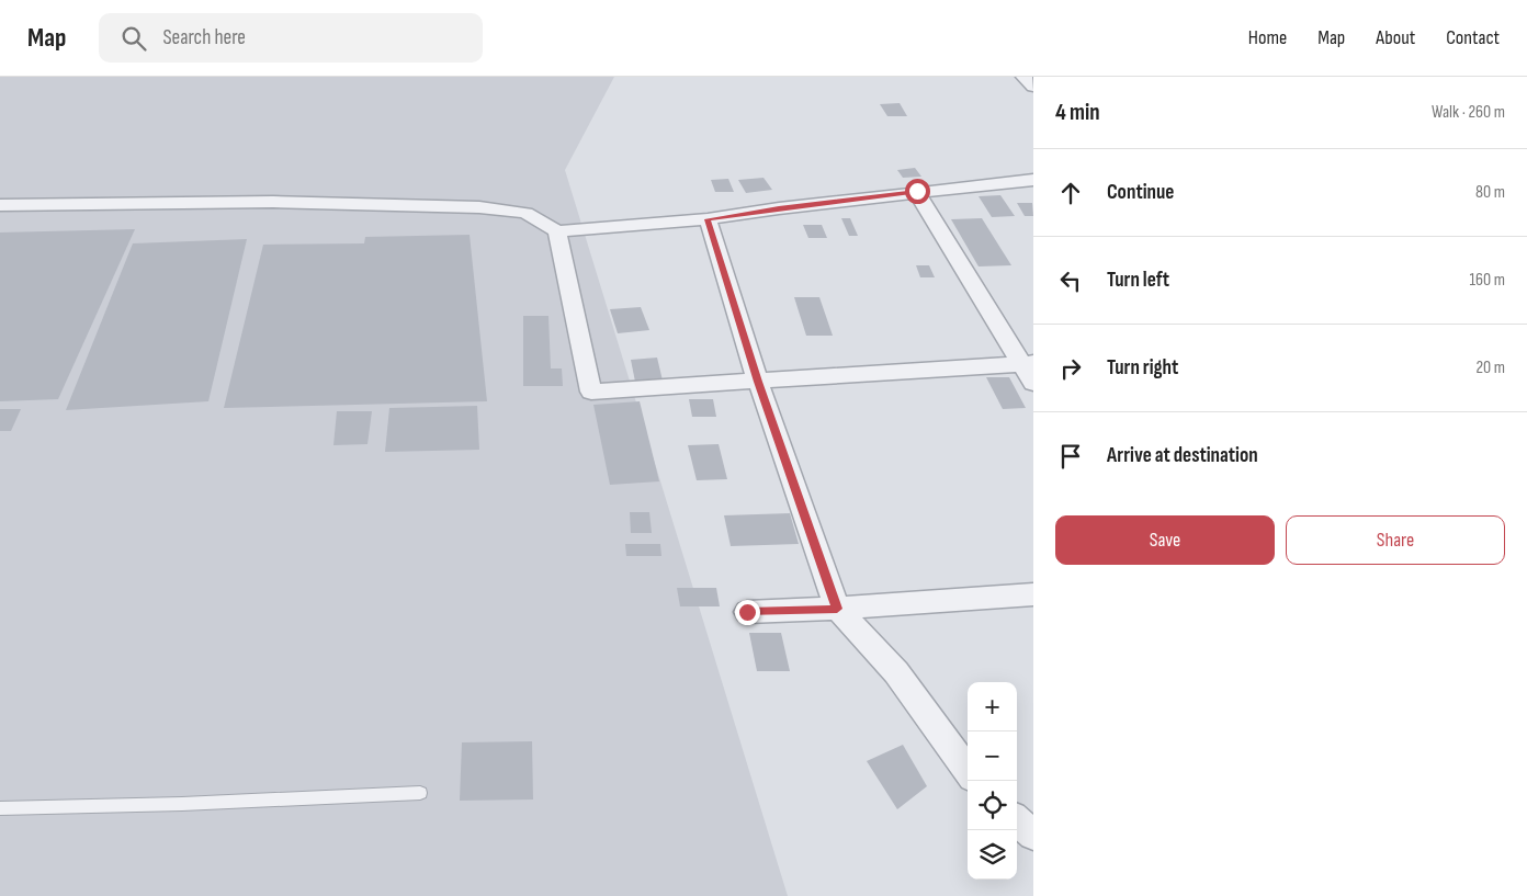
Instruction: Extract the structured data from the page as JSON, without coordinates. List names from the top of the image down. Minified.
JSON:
{"page":{"header":"Map","search":"Search here","nav":["Home","Map","About","Contact"],"heading":["4 min","Walk · 260 m"],"list":[["Continue","80 m"],["Turn left","160 m"],["Turn right","20 m"],"Arrive at destination"],"buttons":["Save","Share"],"map_buttons":["+","−"]}}
